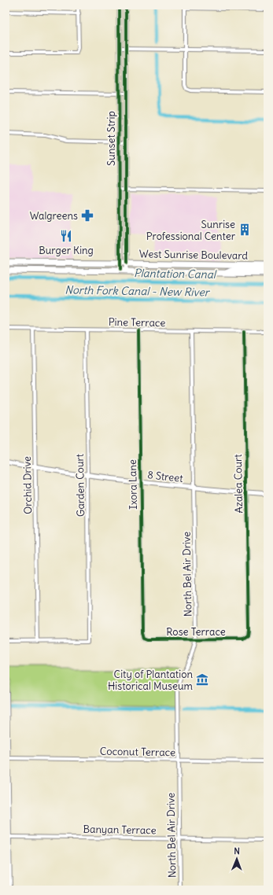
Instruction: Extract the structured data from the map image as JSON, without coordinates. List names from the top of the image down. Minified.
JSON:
{"streets":{"highway":["West Sunrise Boulevard"],"street":["Sunset Strip","Pine Terrace","8 Street","Azalea Court","Ixora Lane","Orchid Drive","Garden Court","North Bel Air Drive","Rose Terrace","Coconut Terrace","Banyan Terrace"]},"crossings":[["Sunset Strip","West Sunrise Boulevard"],["Pine Terrace","Azalea Court"],["Pine Terrace","Ixora Lane"],["Pine Terrace","Orchid Drive"],["Pine Terrace","Garden Court"],["Pine Terrace","North Bel Air Drive"],["8 Street","Azalea Court"],["8 Street","Ixora Lane"],["8 Street","Orchid Drive"],["8 Street","Garden Court"],["8 Street","North Bel Air Drive"],["Azalea Court","Rose Terrace"],["Ixora Lane","Rose Terrace"],["Orchid Drive","Garden Court"],["North Bel Air Drive","Rose Terrace"],["North Bel Air Drive","Coconut Terrace"],["North Bel Air Drive","Banyan Terrace"]],"water":["Plantation Canal","North Fork Canal - New River"],"places":{"pharmacy":["Walgreens"],"building":["Sunrise Professional Center"],"restaurant":["Burger King"],"museum":["City of Plantation Historical Museum"]},"north":"top"}
